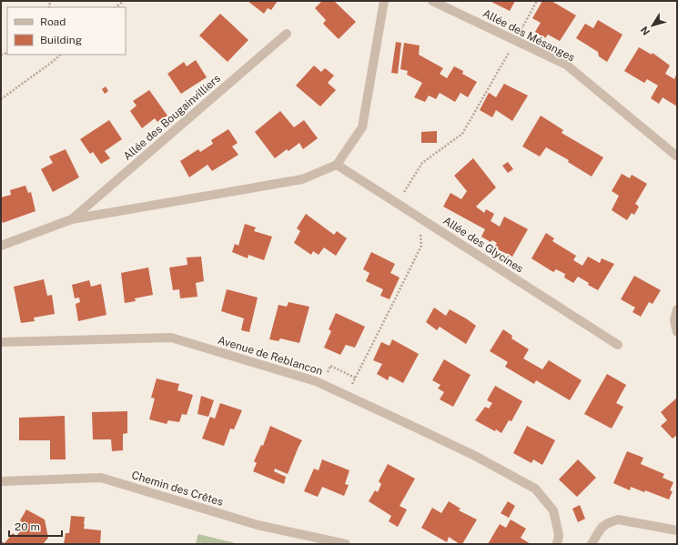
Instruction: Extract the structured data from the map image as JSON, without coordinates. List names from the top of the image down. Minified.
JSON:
{"streets":{"street":["Allée des Mésanges","Allée des Bougainvilliers","Allée des Glycines","Avenue de Reblancon","Chemin des Crêtes"]},"legend":["Road","Building"],"scale_bar":"20 m","north":"bottom left"}
